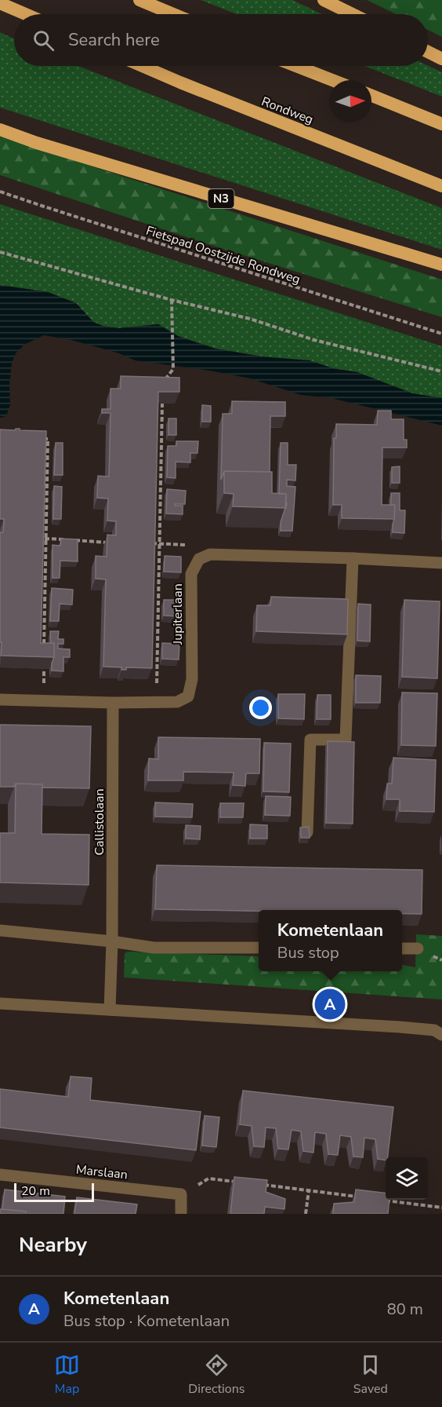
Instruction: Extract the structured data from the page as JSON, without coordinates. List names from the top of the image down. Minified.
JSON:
{"streets":{"highway":["Rondweg","N3"],"street":["Jupiterlaan","Callistolaan","Marslaan"],"path":["Fietspad Oostzijde Rondweg"]},"crossings":[["Jupiterlaan","Callistolaan"]],"scale_bar":"20 m","north":"right","page":{"search":"Search here","popup":["Kometenlaan","Bus stop"],"pins":"A","scale":"20 m","heading":"Nearby","list":[{"mark":"A","name":"Kometenlaan","note":"Bus stop · Kometenlaan","value":"80 m"}],"nav":["Map","Directions","Saved"]}}
